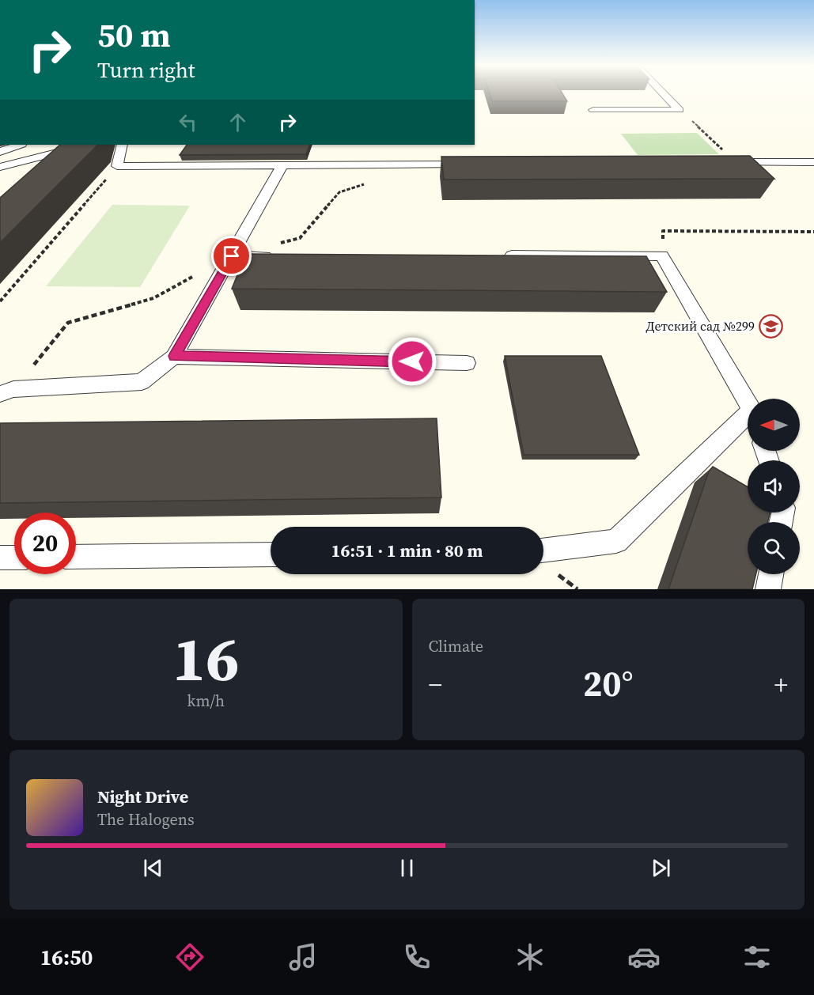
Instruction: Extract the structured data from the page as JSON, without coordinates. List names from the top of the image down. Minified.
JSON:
{"places":{"school or university":["Детский сад №299"]},"north":"left","page":{"turn":["50 m","Turn right"],"limit":"20","trip":"16:51 · 1 min · 80 m","tile":[["16","km/h"],"Climate"],"heat":["−","20°","+"],"song":["Night Drive","The Halogens"],"tabs":"16:50"}}
